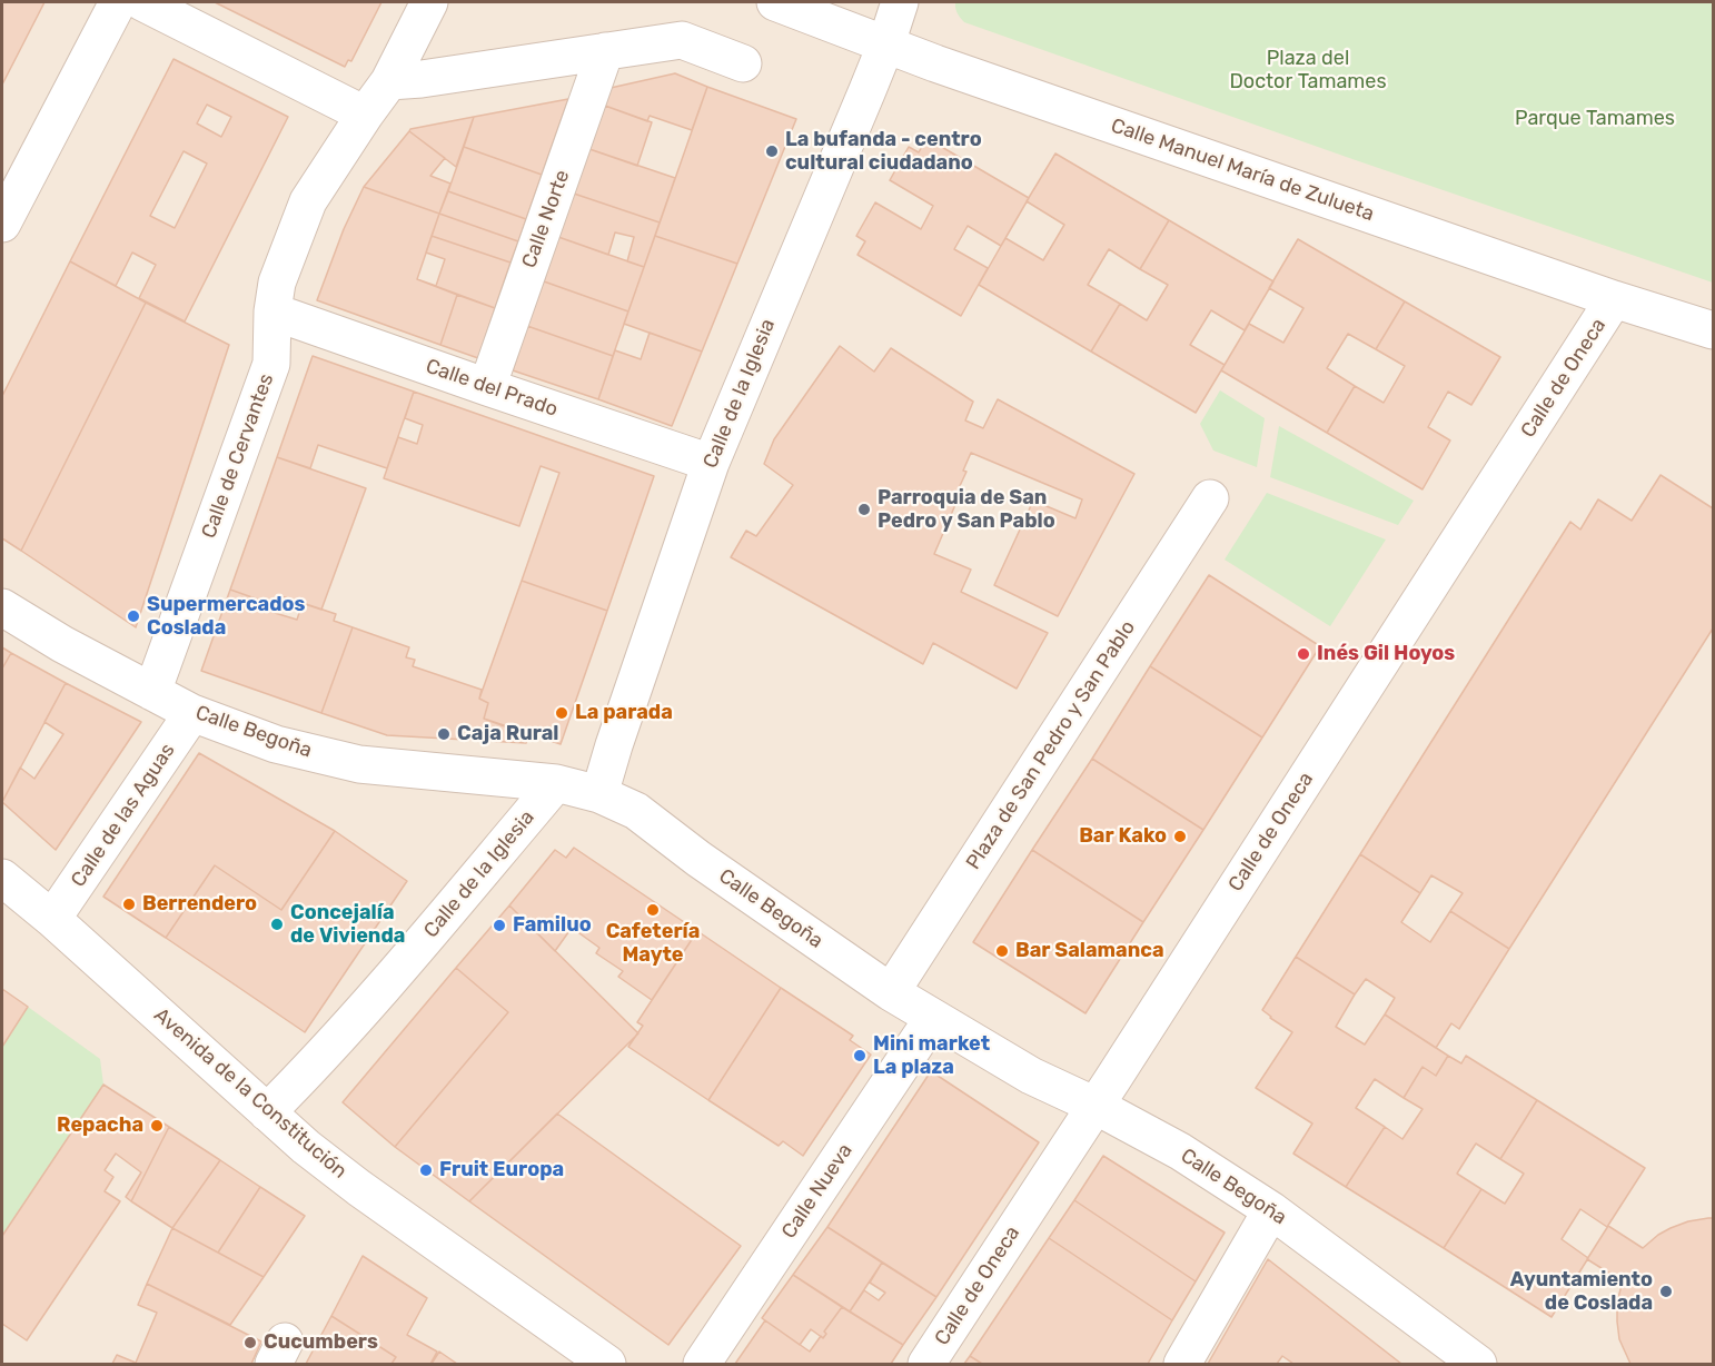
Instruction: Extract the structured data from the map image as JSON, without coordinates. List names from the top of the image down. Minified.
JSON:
{"streets":{"street":["Calle Manuel María de Zulueta","Calle Norte","Calle de Oneca","Calle del Prado","Calle de la Iglesia","Calle de Cervantes","Calle Begoña","Plaza de San Pedro y San Pablo","Calle de las Aguas","Avenida de la Constitución","Calle Nueva"]},"crossings":[["Calle Manuel María de Zulueta","Calle de Oneca"],["Calle Manuel María de Zulueta","Calle de la Iglesia"],["Calle Norte","Calle del Prado"],["Calle de Oneca","Calle Begoña"],["Calle del Prado","Calle de la Iglesia"],["Calle del Prado","Calle de Cervantes"],["Calle de la Iglesia","Calle Begoña"],["Calle de la Iglesia","Avenida de la Constitución"],["Calle de Cervantes","Calle Begoña"],["Calle Begoña","Plaza de San Pedro y San Pablo"],["Calle Begoña","Calle de las Aguas"],["Calle Begoña","Calle Nueva"],["Calle de las Aguas","Avenida de la Constitución"]],"parks":["Plaza del Doctor Tamames","Parque Tamames"],"places":["La bufanda - centro cultural ciudadano","Parroquia de San Pedro y San Pablo","Supermercados Coslada","Inés Gil Hoyos","La parada","Caja Rural","Bar Kako","Berrendero","Cafetería Mayte","Concejalía de Vivienda","Familuo","Bar Salamanca","Mini market La plaza","Repacha","Fruit Europa","Ayuntamiento de Coslada","Cucumbers"]}
